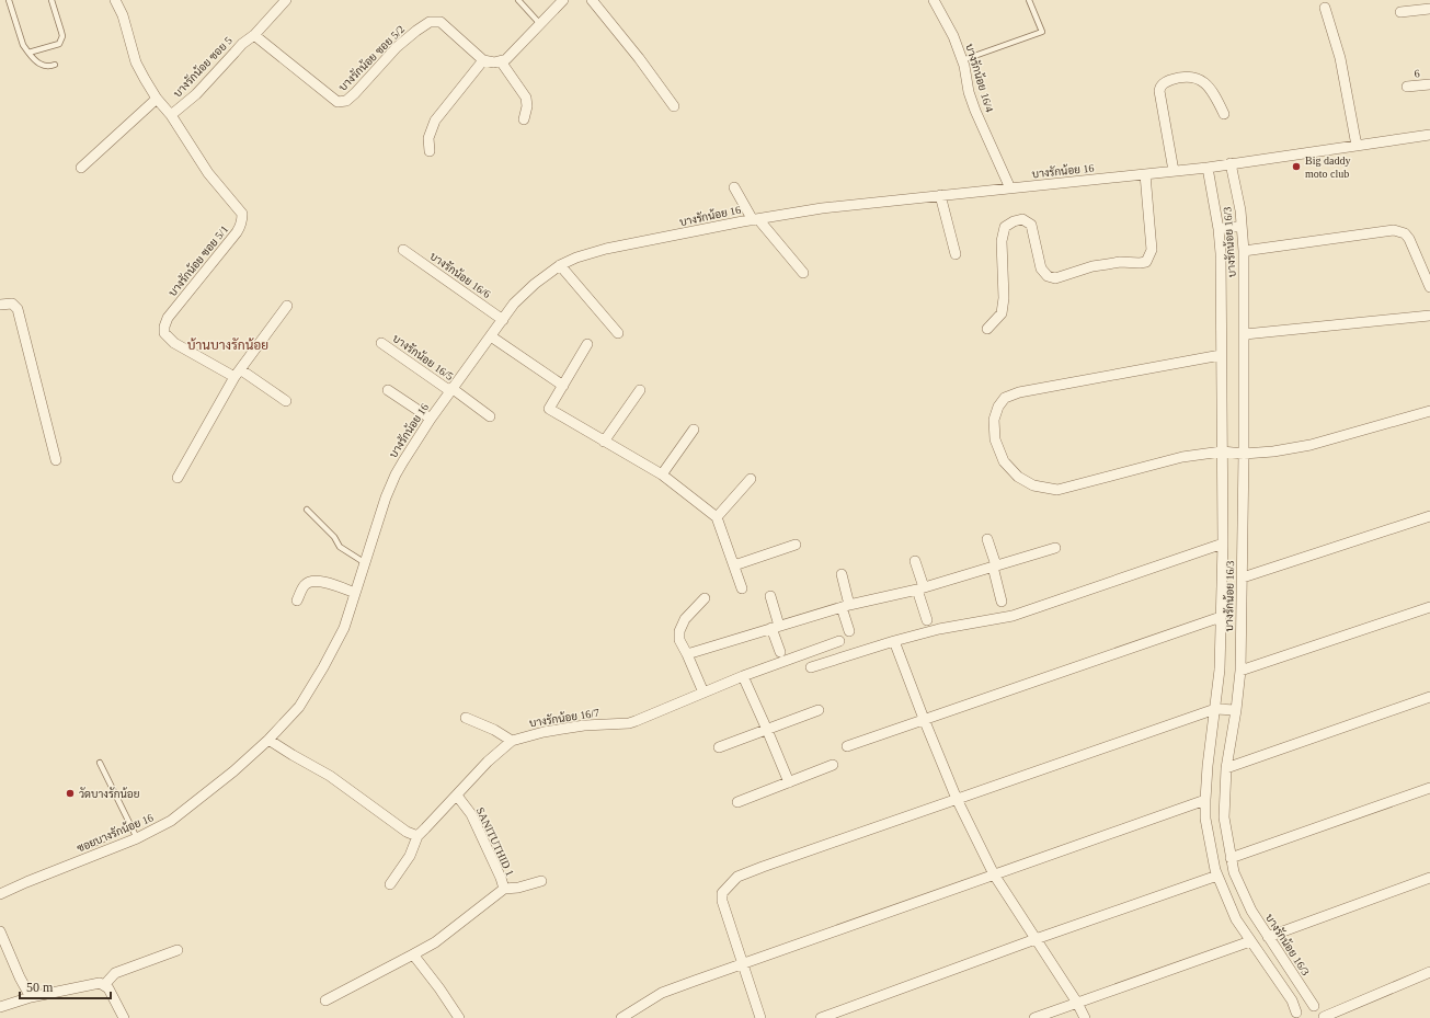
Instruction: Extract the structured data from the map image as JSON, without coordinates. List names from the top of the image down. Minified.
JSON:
{"streets":{"street":["บางรักน้อย ซอย 5/2","บางรักน้อย ซอย 5","6","บางรักน้อย 16/4","บางรักน้อย 16","บางรักน้อย 16/3","บางรักน้อย ซอย 5/1","บางรักน้อย 16/6","บางรักน้อย 16/5","บางรักน้อย 16/7","ซอยบางรักน้อย 16","SANITUTHID 1"]},"crossings":[["บางรักน้อย ซอย 5/2","บางรักน้อย ซอย 5"],["บางรักน้อย ซอย 5","บางรักน้อย ซอย 5/1"],["บางรักน้อย 16/4","บางรักน้อย 16"],["บางรักน้อย 16","บางรักน้อย 16/3"],["บางรักน้อย 16","บางรักน้อย 16/6"],["บางรักน้อย 16","บางรักน้อย 16/5"],["บางรักน้อย 16","ซอยบางรักน้อย 16"],["บางรักน้อย 16/7","SANITUTHID 1"]],"districts":["บ้านบางรักน้อย"],"places":["Big daddy moto club","วัดบางรักน้อย"],"scale_bar":"50 m"}
